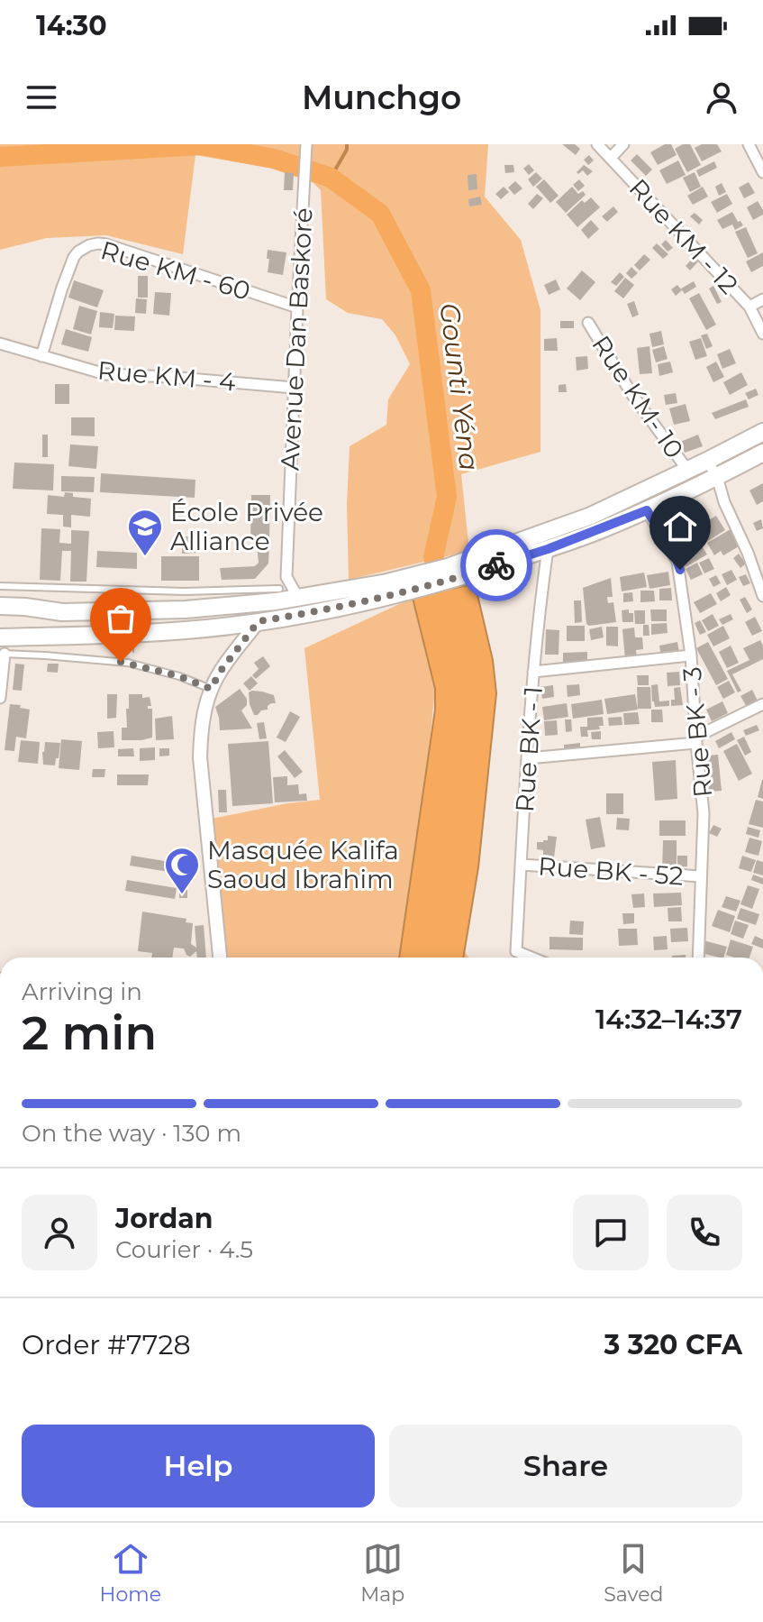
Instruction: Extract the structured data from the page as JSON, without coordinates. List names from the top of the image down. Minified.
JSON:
{"streets":{"street":["Rue KM - 12","Rue KM - 60","Avenue Dan Baskoré","Rue KM - 4","Rue KM- 10","Rue BK - 3","Rue BK - 1","Rue BK - 52"]},"crossings":[["Rue KM - 60","Avenue Dan Baskoré"],["Rue KM - 60","Rue KM - 4"],["Avenue Dan Baskoré","Rue KM - 4"],["Rue BK - 3","Rue BK - 52"],["Rue BK - 1","Rue BK - 52"]],"water":["Gounti Yéna"],"places":{"school or university":["École Privée Alliance"],"mosque":["Masquée Kalifa Saoud Ibrahim"]},"page":{"status":"14:30","header":"Munchgo","heading":["2 min","Arriving in","14:32–14:37"],"panel":["Jordan","Courier · 4.5","Order #7728","3 320 CFA"],"bar":"On the way · 130 m","buttons":["Help","Share"],"tabs":["Home","Map","Saved"]}}
